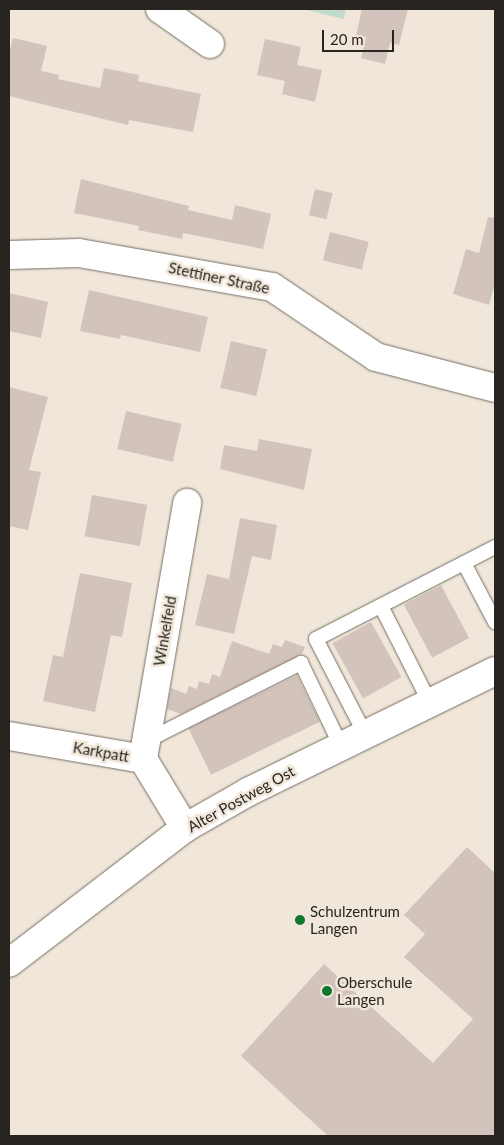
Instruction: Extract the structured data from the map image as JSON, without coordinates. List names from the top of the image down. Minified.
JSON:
{"streets":{"street":["Stettiner Straße","Winkelfeld","Karkpatt","Alter Postweg Ost"]},"crossings":[["Winkelfeld","Karkpatt"],["Karkpatt","Alter Postweg Ost"]],"places":["Schulzentrum Langen","Oberschule Langen"],"scale_bar":"20 m"}
